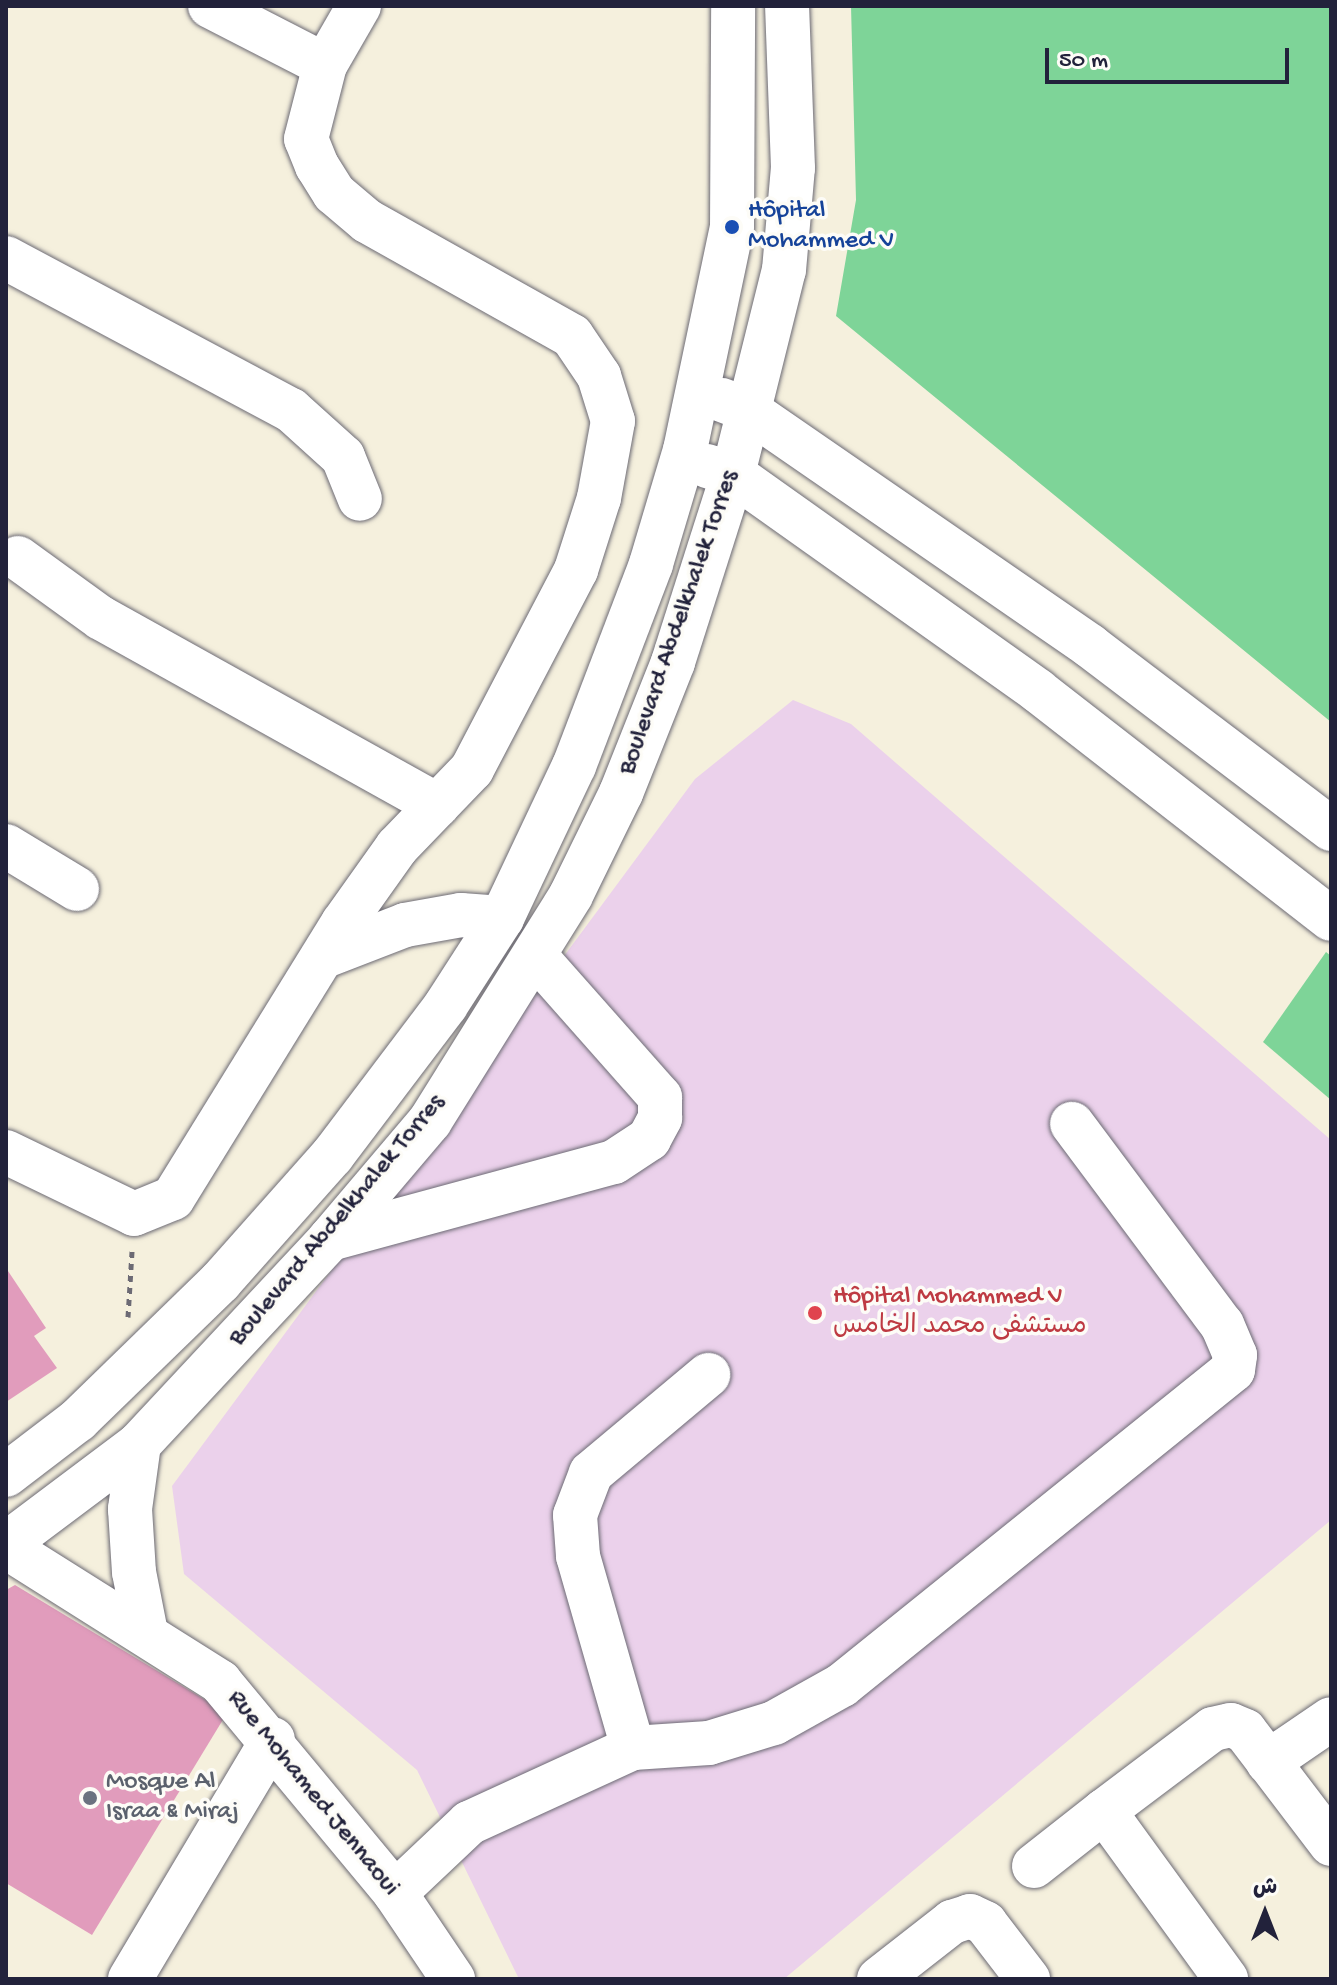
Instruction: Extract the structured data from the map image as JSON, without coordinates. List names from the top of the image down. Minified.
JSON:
{"streets":{"street":["Boulevard Abdelkhalek Torres","Rue Mohamed Jennaoui"]},"crossings":[["Boulevard Abdelkhalek Torres","Rue Mohamed Jennaoui"]],"places":["Hôpital Mohammed V","Hôpital Mohammed V مستشفى محمد الخامس","Mosque Al Israa & Miraj"],"scale_bar":"50 m","north":"top"}
